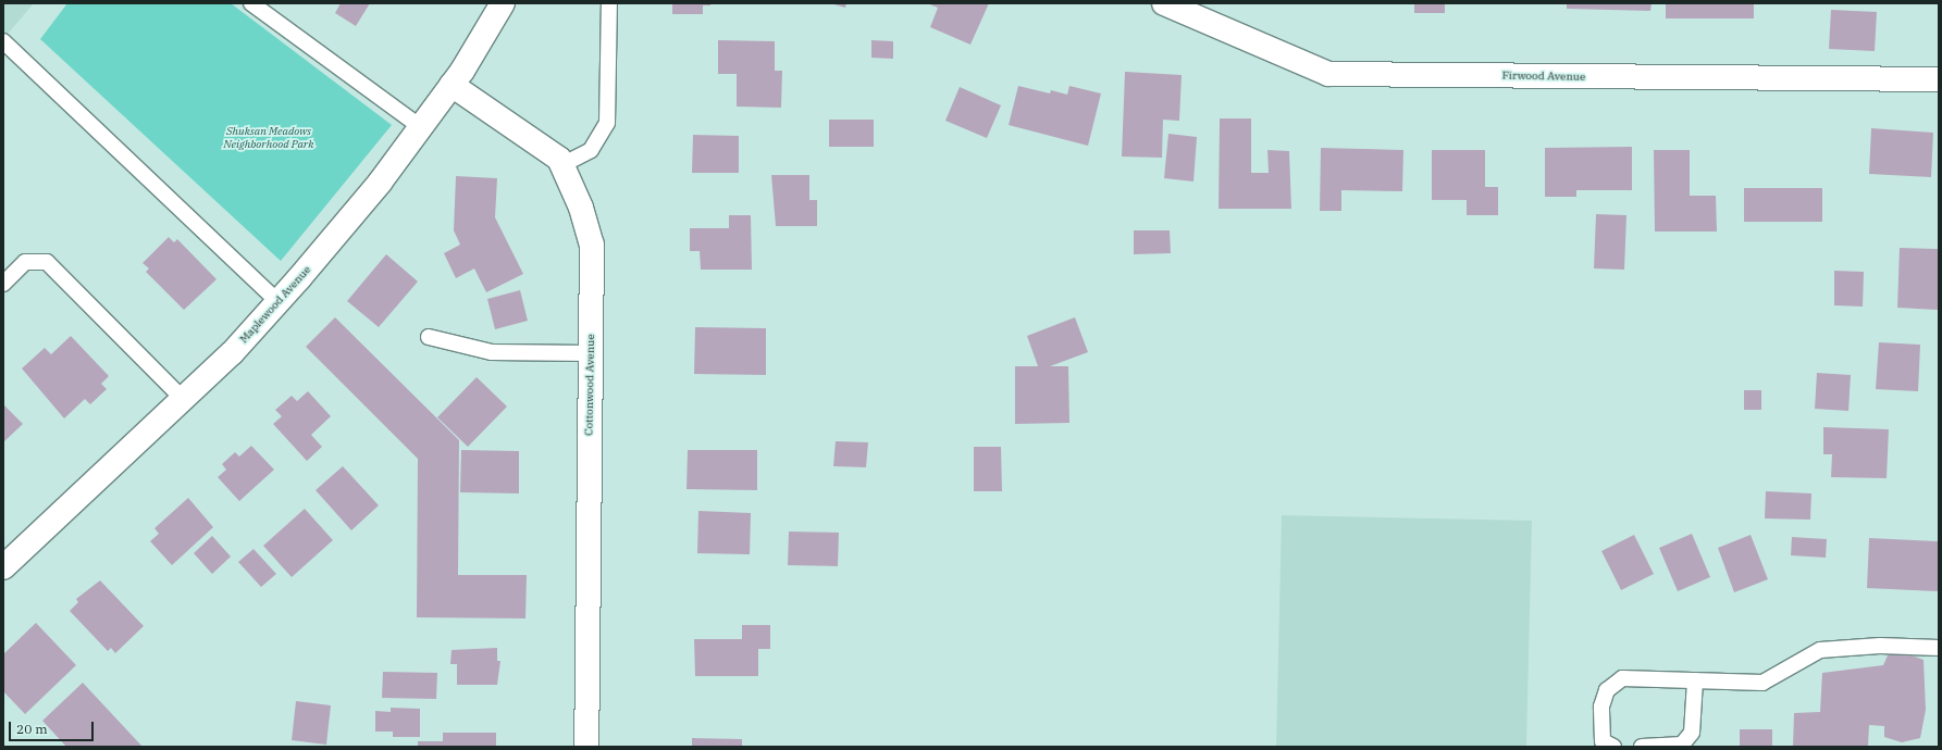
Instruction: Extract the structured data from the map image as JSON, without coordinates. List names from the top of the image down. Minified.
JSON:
{"streets":{"street":["Firwood Avenue","Maplewood Avenue","Cottonwood Avenue"]},"crossings":[["Maplewood Avenue","Cottonwood Avenue"]],"parks":["Shuksan Meadows Neighborhood Park"],"scale_bar":"20 m"}
